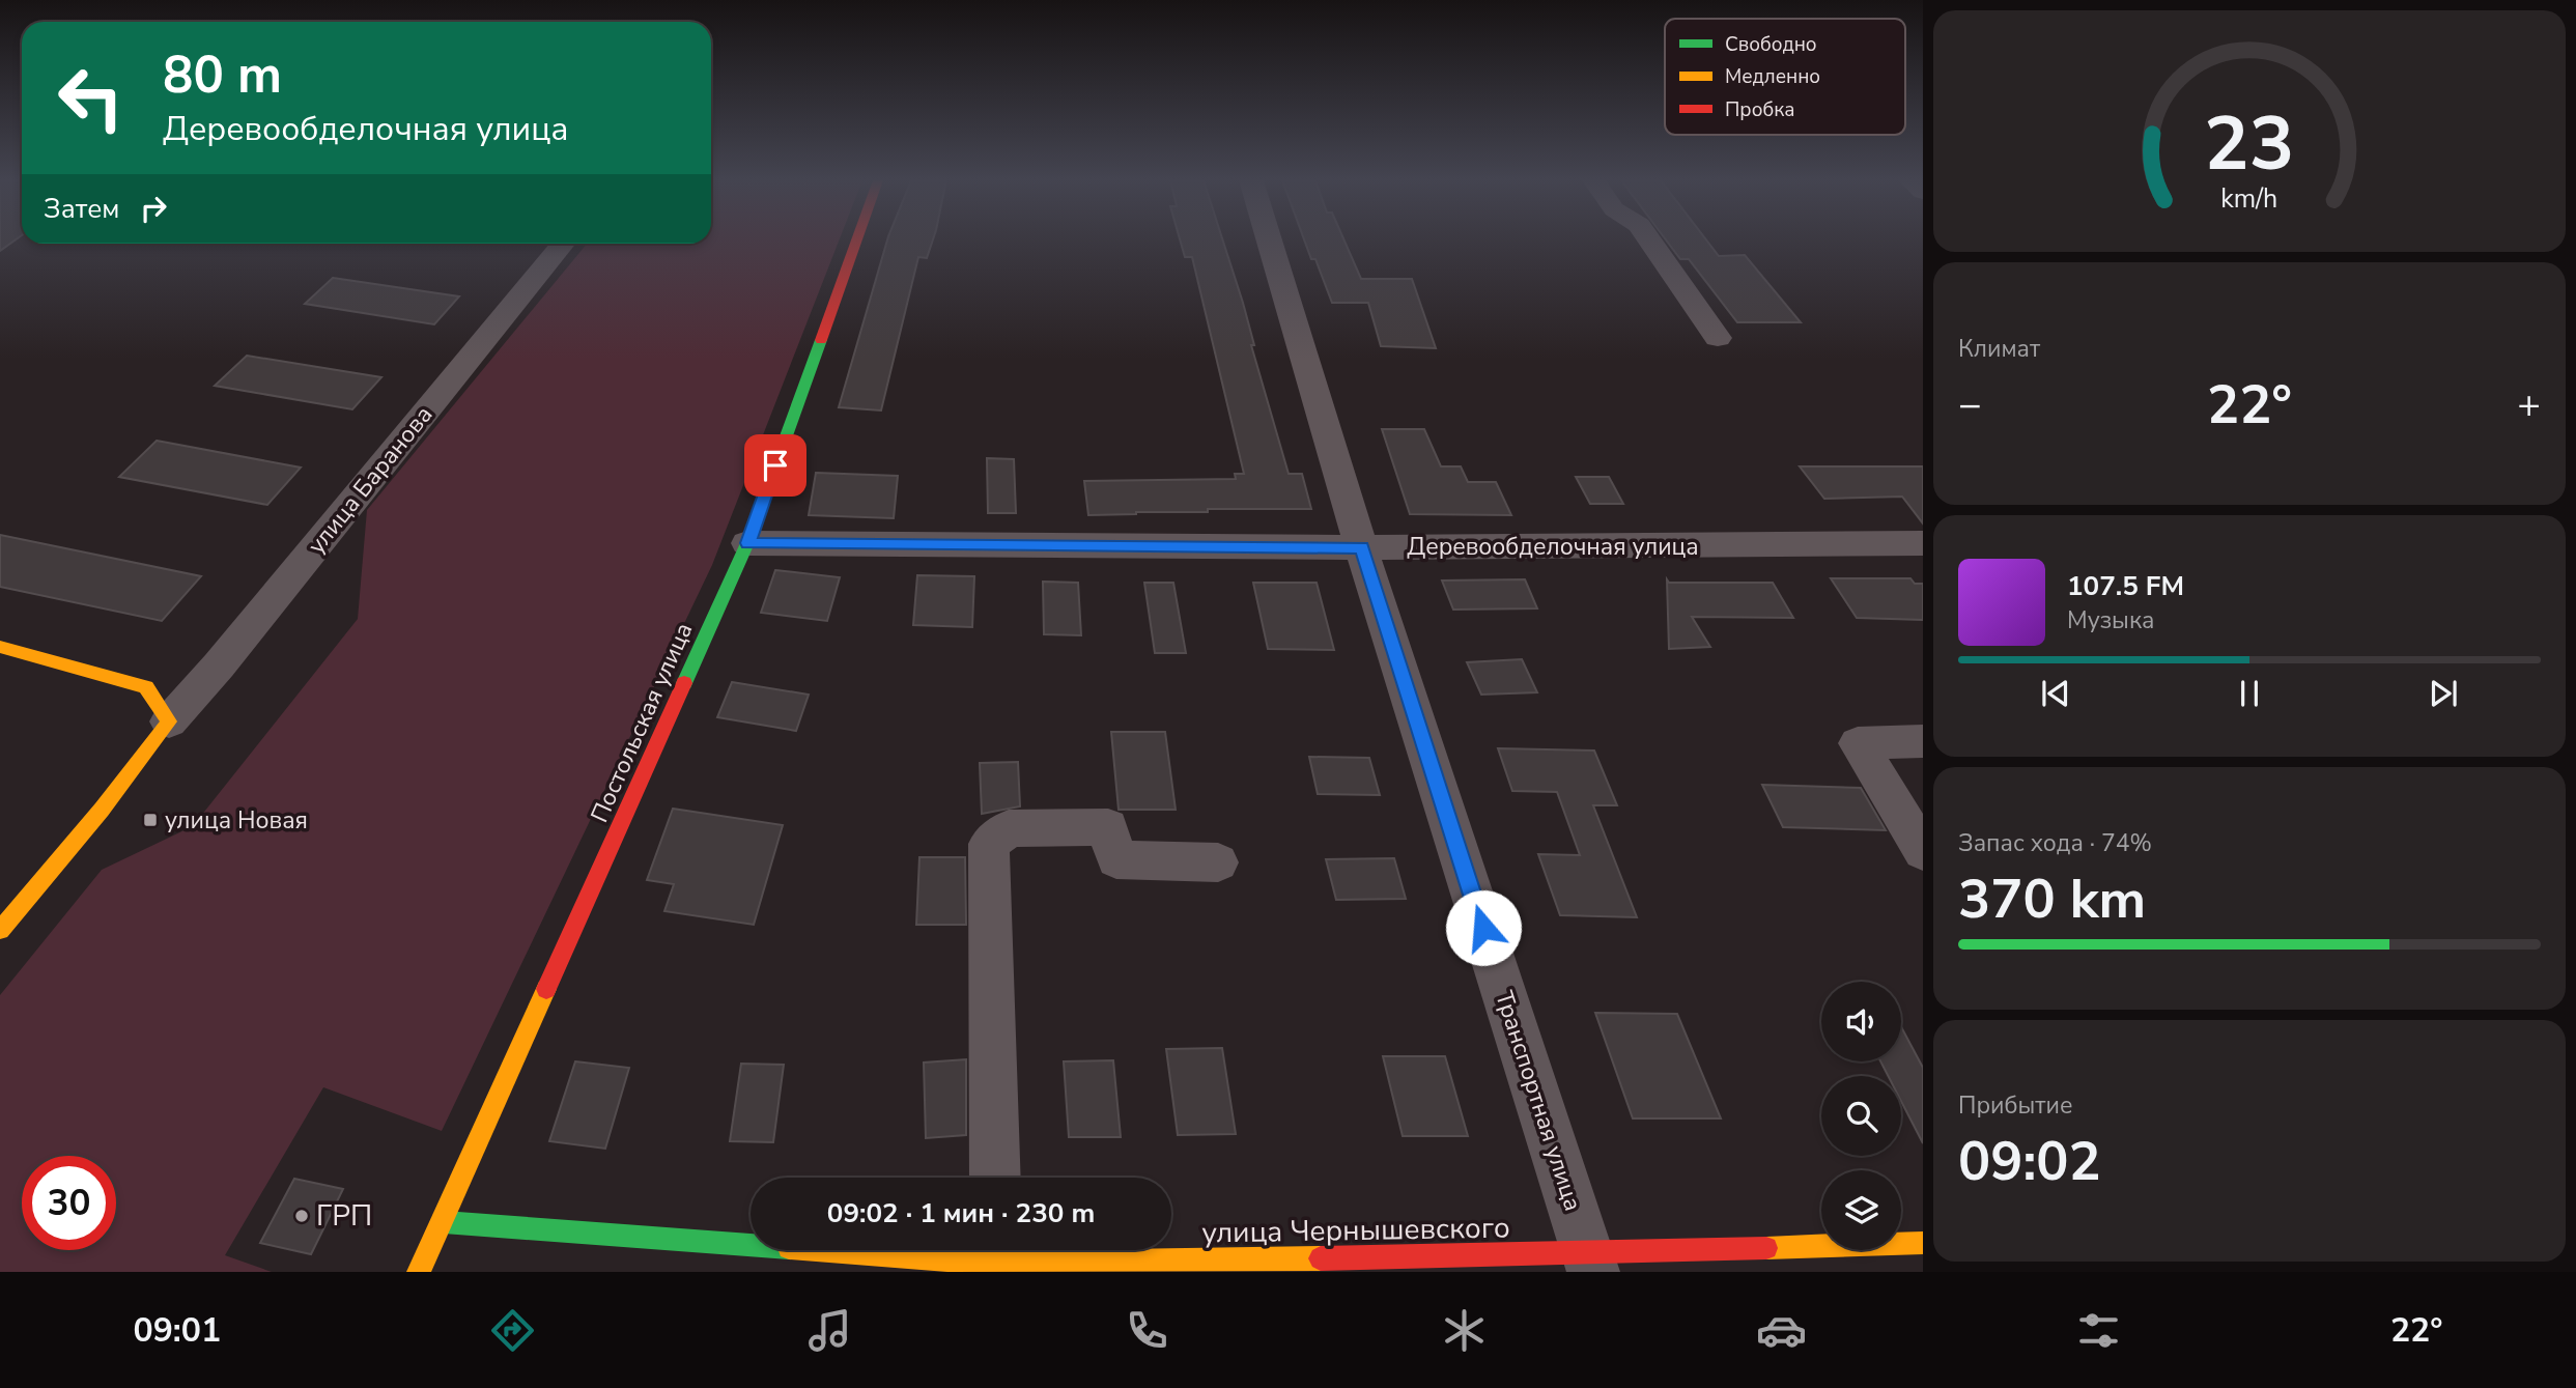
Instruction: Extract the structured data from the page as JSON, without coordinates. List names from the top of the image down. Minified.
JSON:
{"streets":{"street":["улица Баранова","Деревообделочная улица","Постольская улица","Транспортная улица","улица Чернышевского"]},"crossings":[["Деревообделочная улица","Постольская улица"],["Деревообделочная улица","Транспортная улица"],["Постольская улица","улица Чернышевского"],["Транспортная улица","улица Чернышевского"]],"places":{"transit":["улица Новая"],"other":["ГРП"]},"legend":["Свободно","Медленно","Пробка"],"page":{"turn":["80 m","Деревообделочная улица"],"then":"Затем","tile":["Климат",["Запас хода · 74%","370 km"],["Прибытие","09:02"]],"heat":["−","22°","+"],"song":["107.5 FM","Музыка"],"limit":"30","trip":"09:02 · 1 мин · 230 m","tabs":["09:01","22°"],"gauge":["23","km/h"]}}
